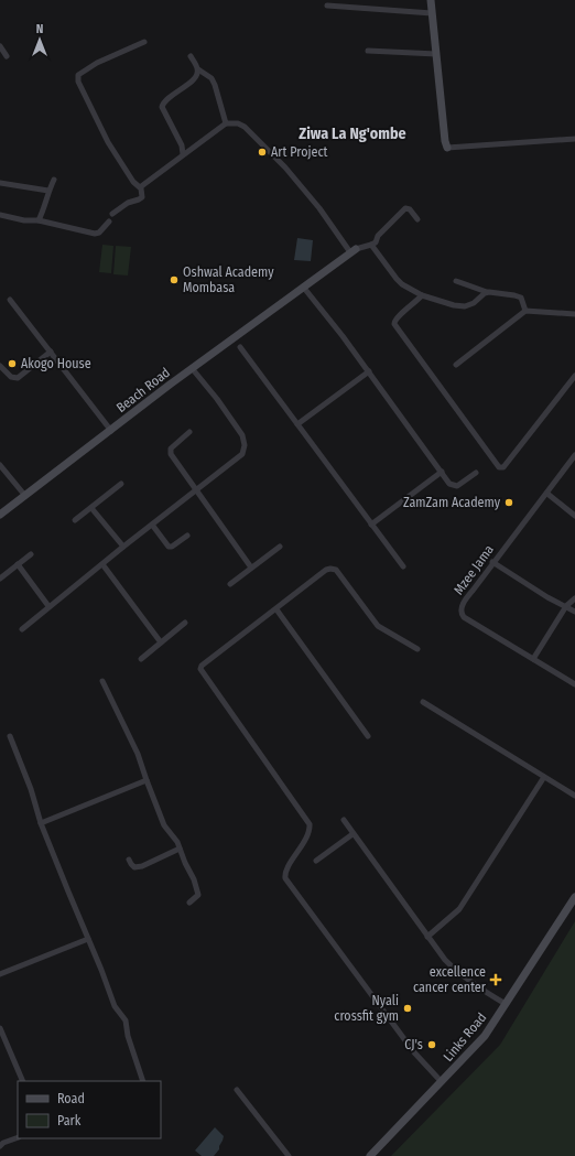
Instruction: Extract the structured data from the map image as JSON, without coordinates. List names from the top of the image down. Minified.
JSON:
{"streets":{"main road":["Beach Road","Links Road"],"street":["Mzee Jama"]},"districts":["Ziwa La Ng'ombe"],"places":{"other":["Art Project","Oshwal Academy Mombasa","Akogo House","ZamZam Academy","Nyali crossfit gym","CJ's"],"health":["excellence cancer center"]},"legend":["Road","Park"],"north":"top"}
